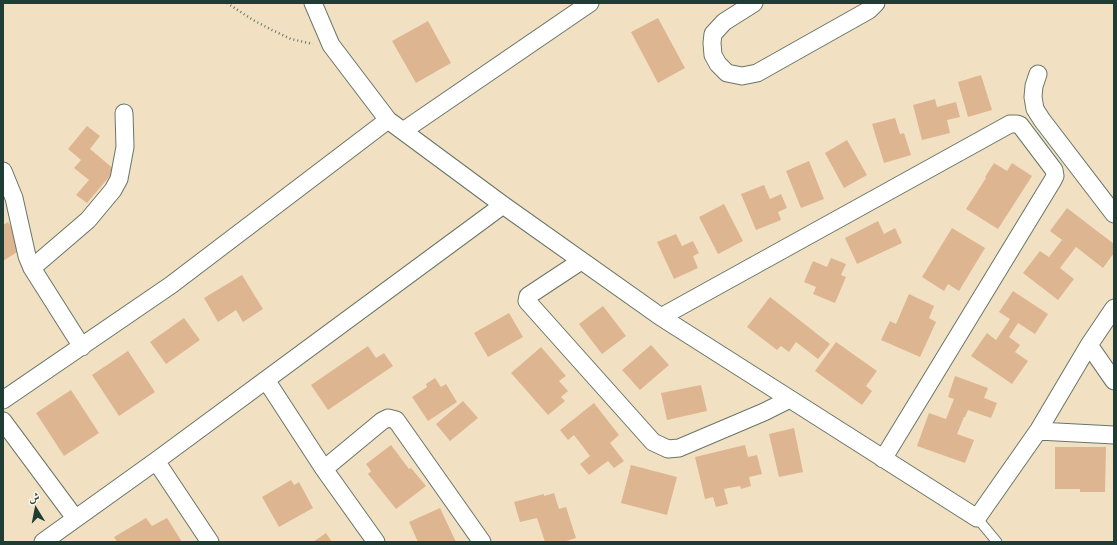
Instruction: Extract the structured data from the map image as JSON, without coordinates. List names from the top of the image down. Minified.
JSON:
{"north":"top"}
